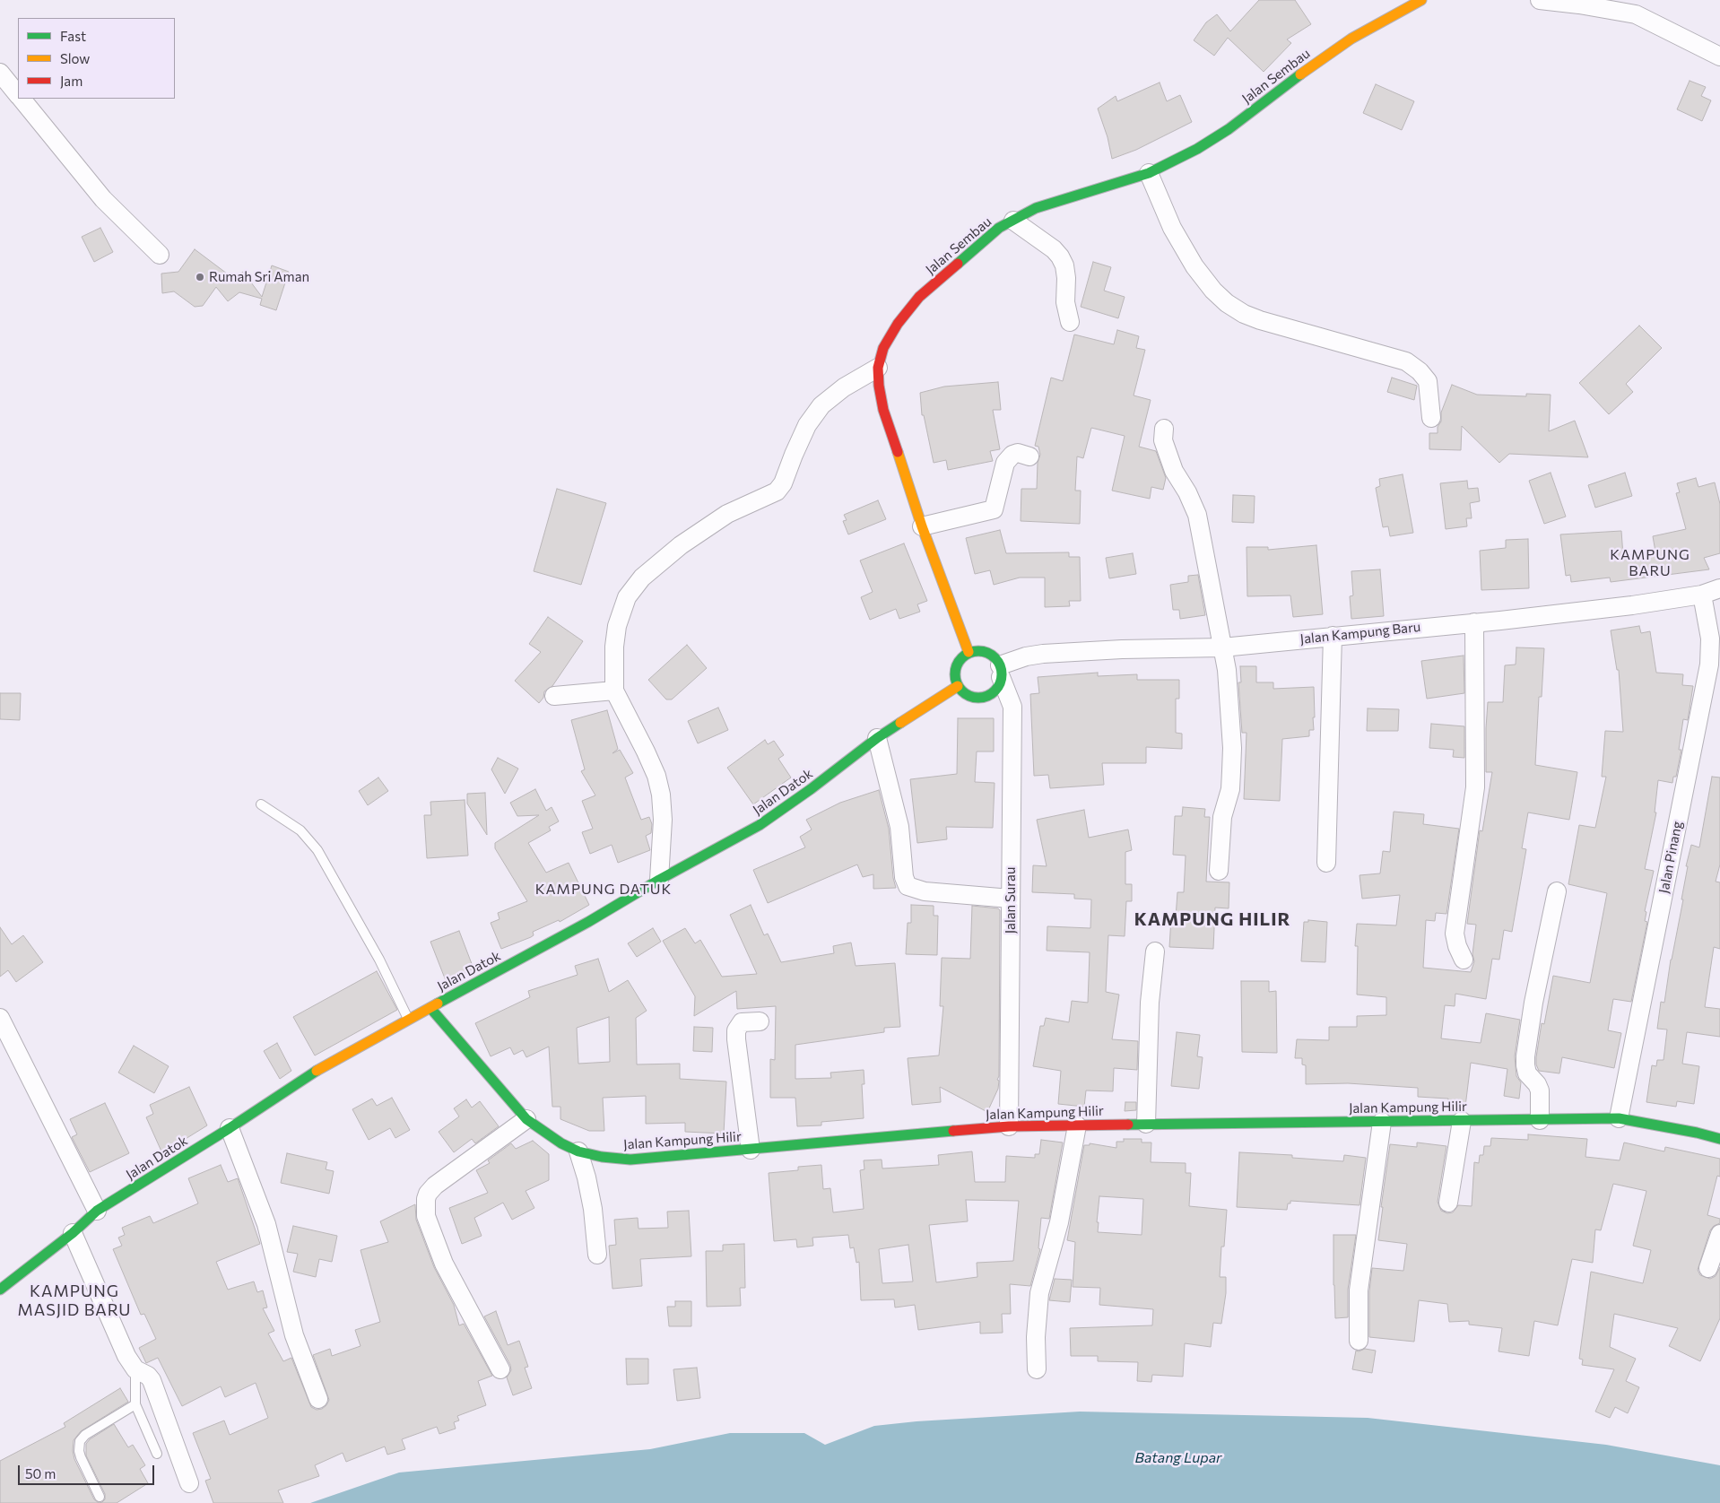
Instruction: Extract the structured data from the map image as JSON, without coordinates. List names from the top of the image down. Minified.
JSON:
{"streets":{"main road":["Jalan Sembau","Jalan Datok","Jalan Kampung Hilir"],"street":["Jalan Kampung Baru","Jalan Pinang","Jalan Surau"]},"crossings":[["Jalan Sembau","Jalan Kampung Baru"],["Jalan Sembau","Jalan Datok"],["Jalan Sembau","Jalan Surau"],["Jalan Kampung Baru","Jalan Datok"],["Jalan Kampung Baru","Jalan Pinang"],["Jalan Kampung Baru","Jalan Surau"],["Jalan Datok","Jalan Surau"],["Jalan Datok","Jalan Kampung Hilir"],["Jalan Pinang","Jalan Kampung Hilir"],["Jalan Surau","Jalan Kampung Hilir"]],"districts":["KAMPUNG BARU","KAMPUNG DATUK","KAMPUNG HILIR","KAMPUNG MASJID BARU"],"water":["Batang Lupar"],"places":["Rumah Sri Aman"],"legend":["Fast","Slow","Jam"],"scale_bar":"50 m"}
